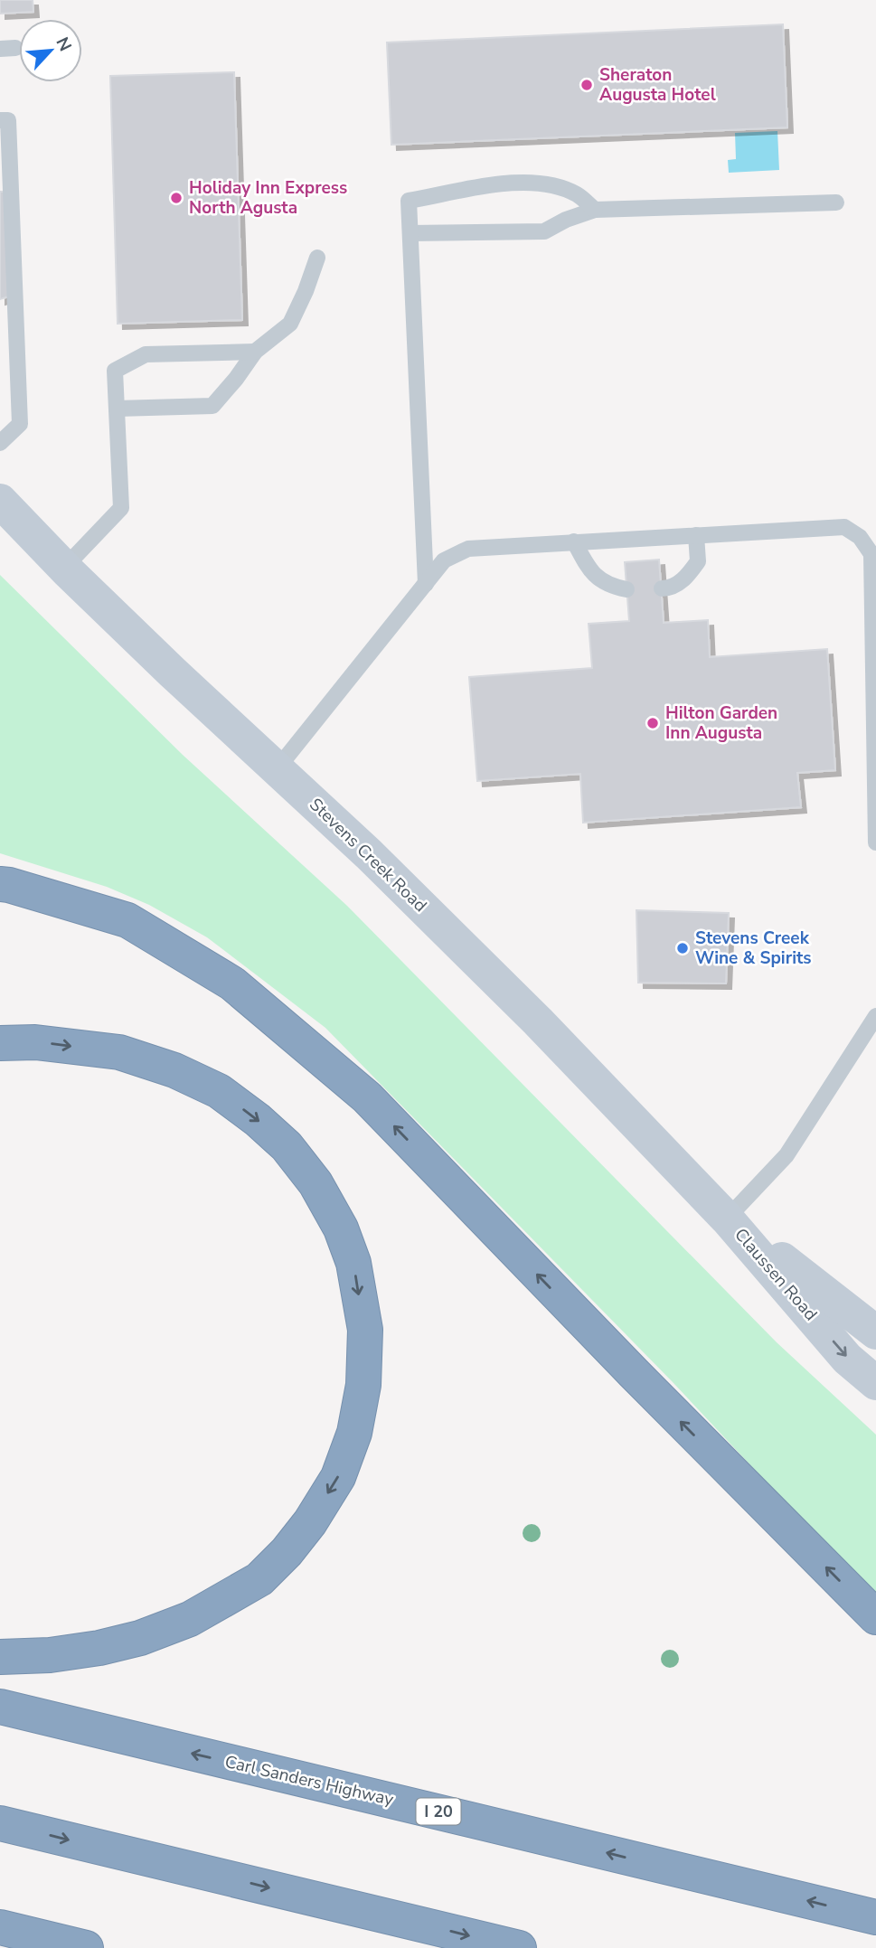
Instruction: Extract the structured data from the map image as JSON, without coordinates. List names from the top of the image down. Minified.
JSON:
{"streets":{"highway":["Carl Sanders Highway","I 20"],"street":["Stevens Creek Road","Claussen Road"]},"crossings":[["Stevens Creek Road","Claussen Road"]],"places":["Sheraton Augusta Hotel","Holiday Inn Express North Agusta","Hilton Garden Inn Augusta","Stevens Creek Wine & Spirits"],"north":"top right"}
